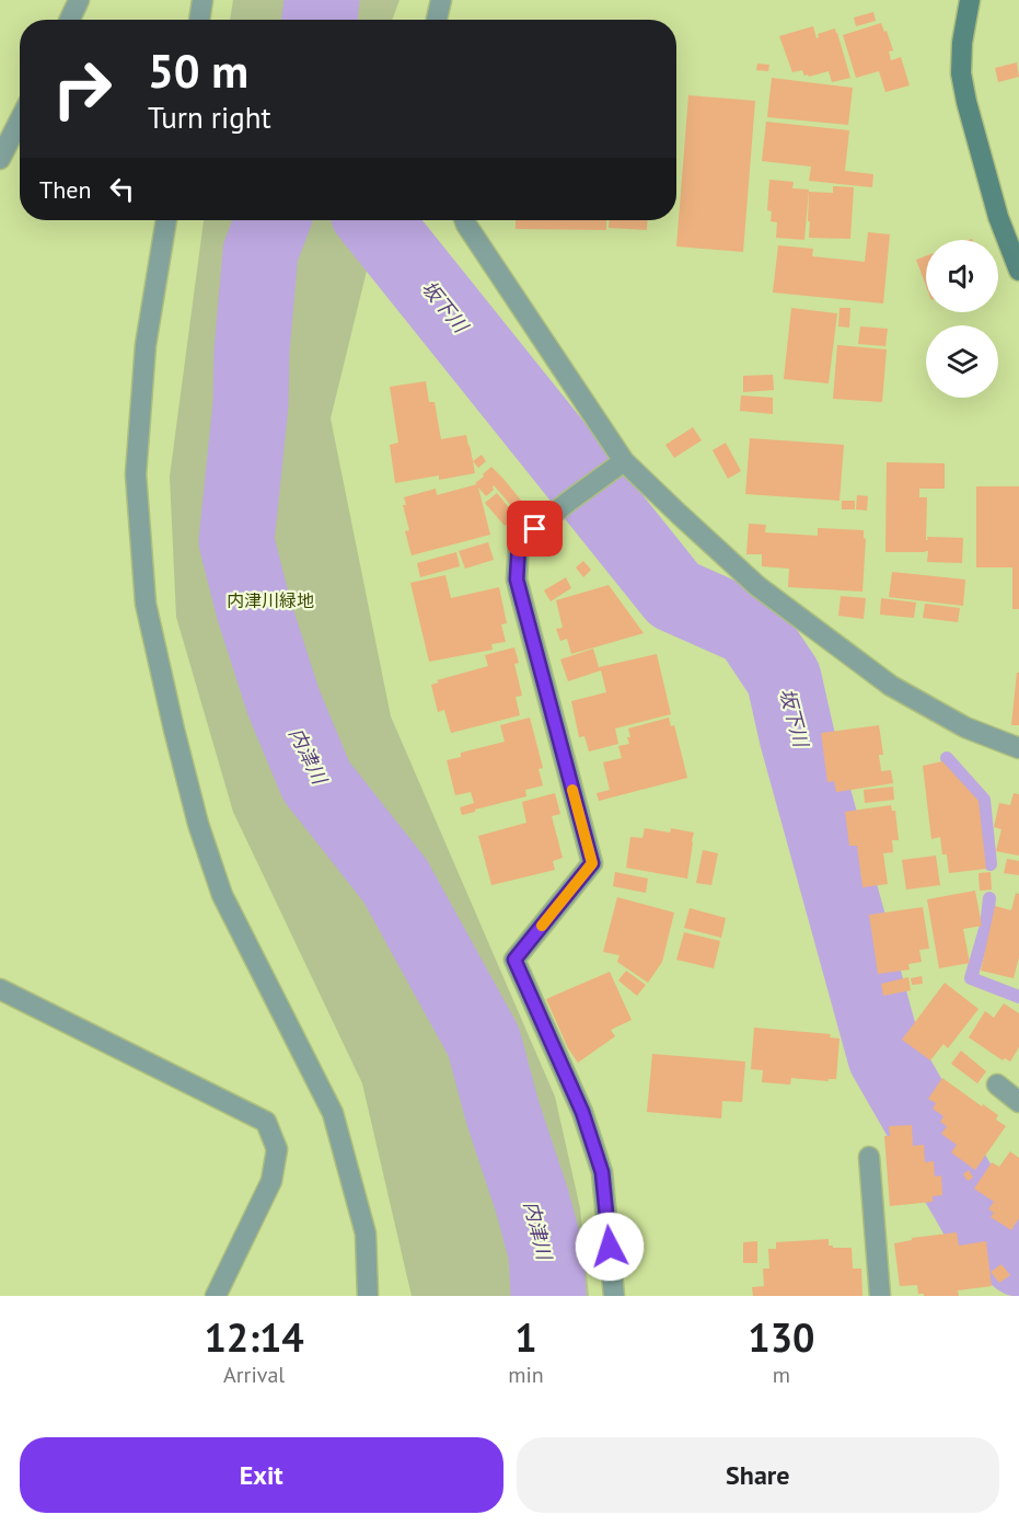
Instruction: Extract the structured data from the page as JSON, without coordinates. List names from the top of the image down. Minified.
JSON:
{"water":["坂下川","内津川"],"parks":["内津川緑地"],"page":{"turn":["50 m","Turn right"],"then":"Then","eta":["12:14","Arrival","1","min","130","m"],"buttons":["Exit","Share"]}}
